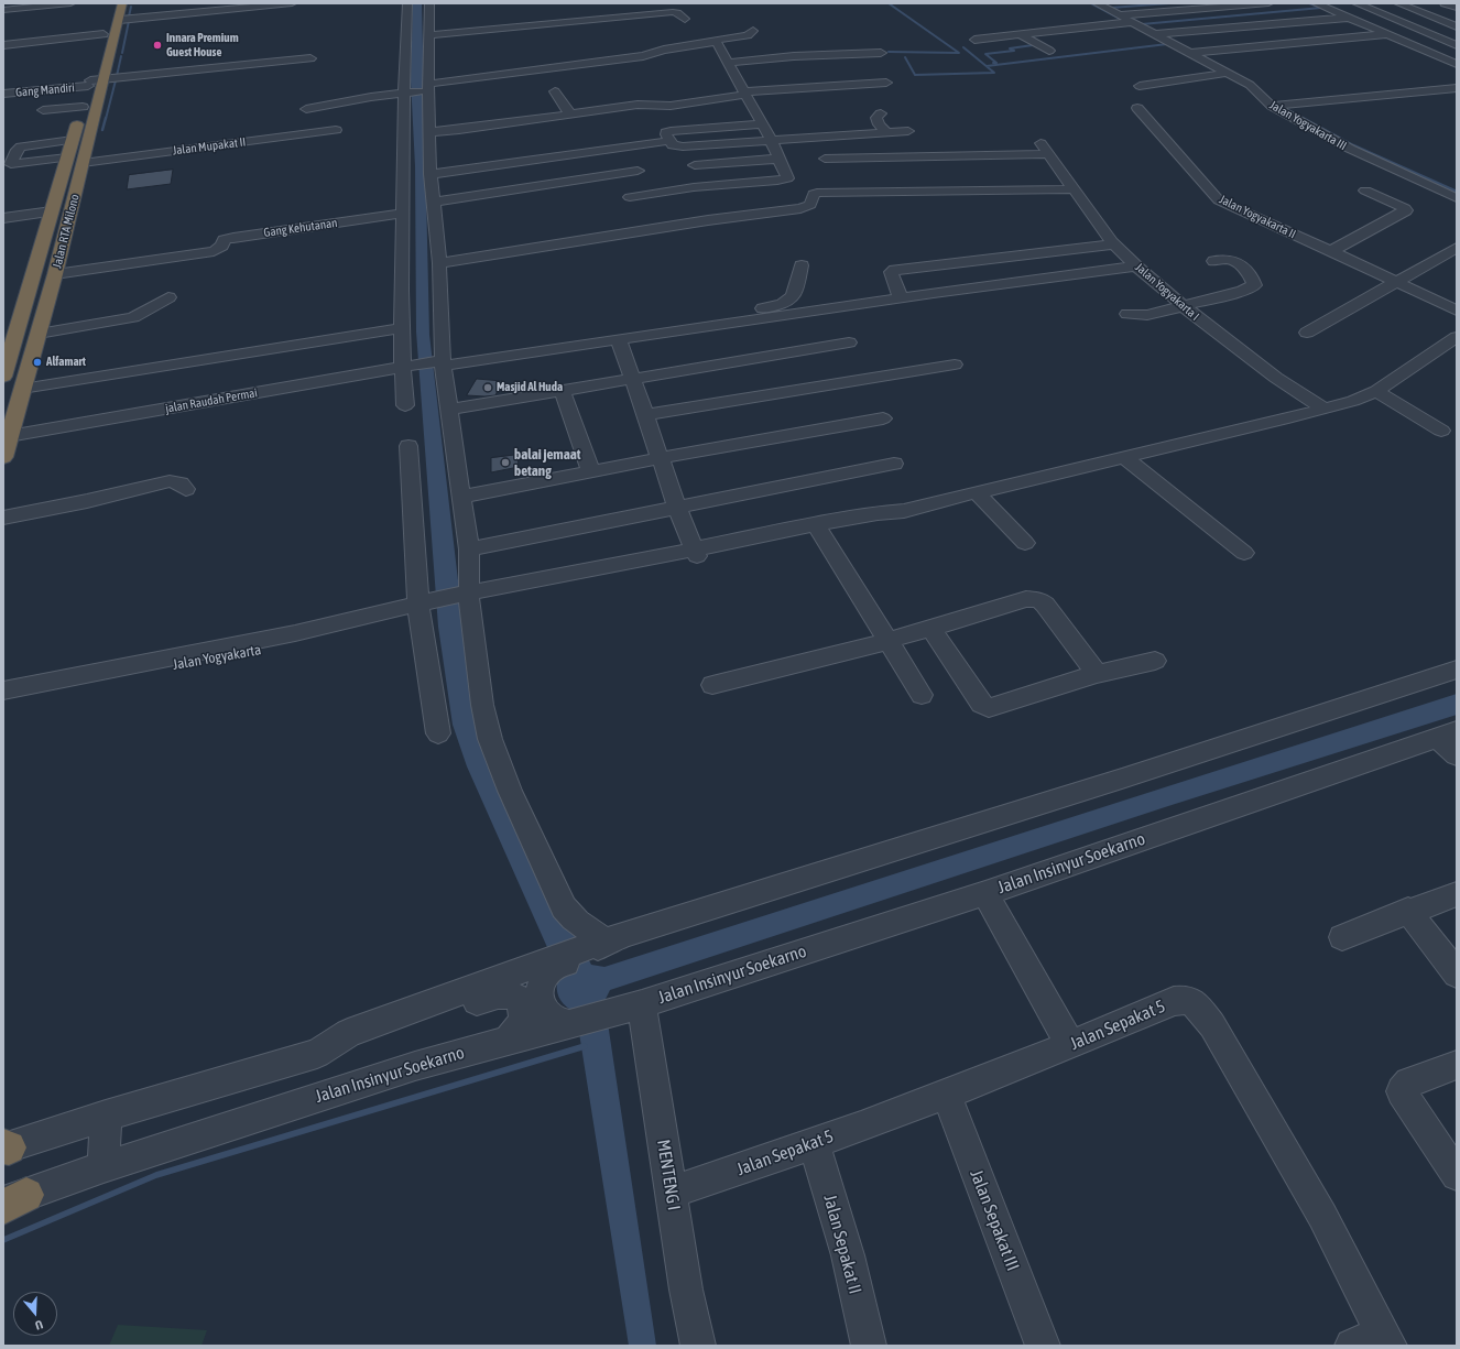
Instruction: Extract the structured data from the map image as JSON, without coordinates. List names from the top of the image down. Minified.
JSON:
{"streets":{"highway":["Jalan RTA Milono"],"street":["Gang Mandiri","Jalan Yogyakarta III","Jalan Mupakat II","Jalan Yogyakarta II","Gang Kehutanan","Jalan Yogyakarta I","jalan Raudah Permai","Jalan Yogyakarta","Jalan Insinyur Soekarno","Jalan Sepakat 5","MENTENG I","Jalan Sepakat III","Jalan Sepakat II"]},"crossings":[["Gang Mandiri","Jalan RTA Milono"],["Jalan Mupakat II","Jalan RTA Milono"],["Gang Kehutanan","Jalan RTA Milono"],["Jalan RTA Milono","jalan Raudah Permai"],["Jalan Yogyakarta I","jalan Raudah Permai"],["Jalan Insinyur Soekarno","MENTENG I"],["Jalan Sepakat 5","MENTENG I"],["Jalan Sepakat 5","Jalan Sepakat III"],["Jalan Sepakat 5","Jalan Sepakat II"]],"places":["Innara Premium Guest House","Alfamart","Masjid Al Huda","balai jemaat betang"],"north":"bottom"}
